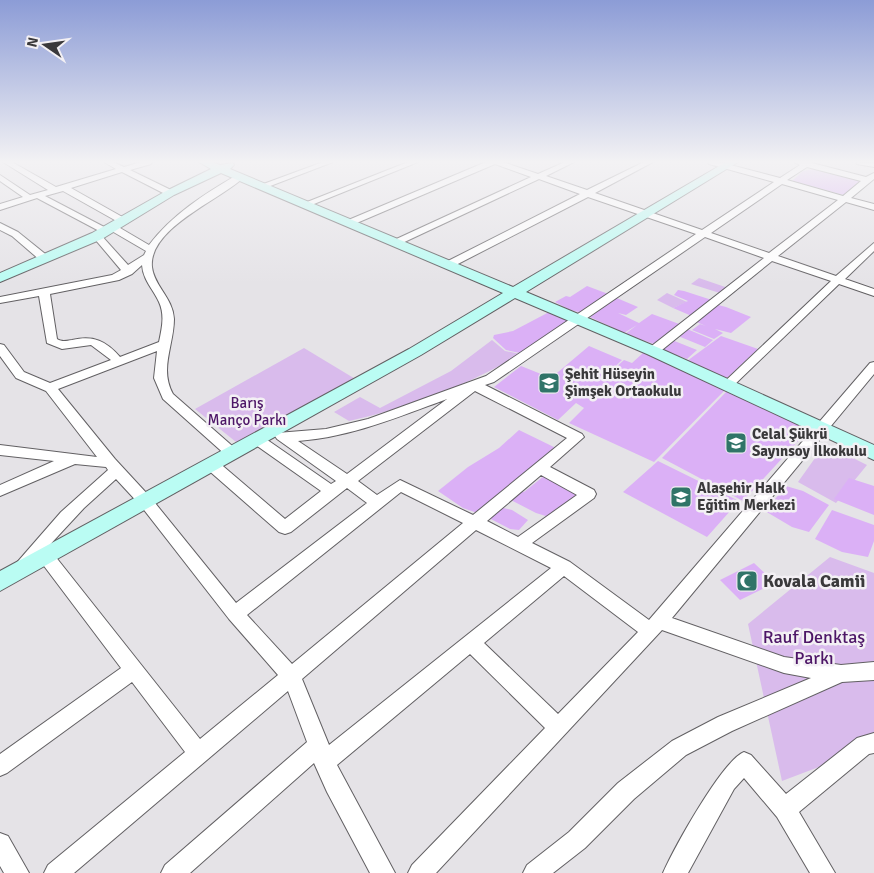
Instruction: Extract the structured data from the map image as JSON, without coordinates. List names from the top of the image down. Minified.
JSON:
{"parks":["Barış Manço Parkı","Rauf Denktaş Parkı"],"places":{"school or university":["Şehit Hüseyin Şimşek Ortaokulu","Celal Şükrü Sayınsoy İlkokulu","Alaşehir Halk Eğitim Merkezi"],"mosque":["Kovala Camii"]},"north":"left"}
